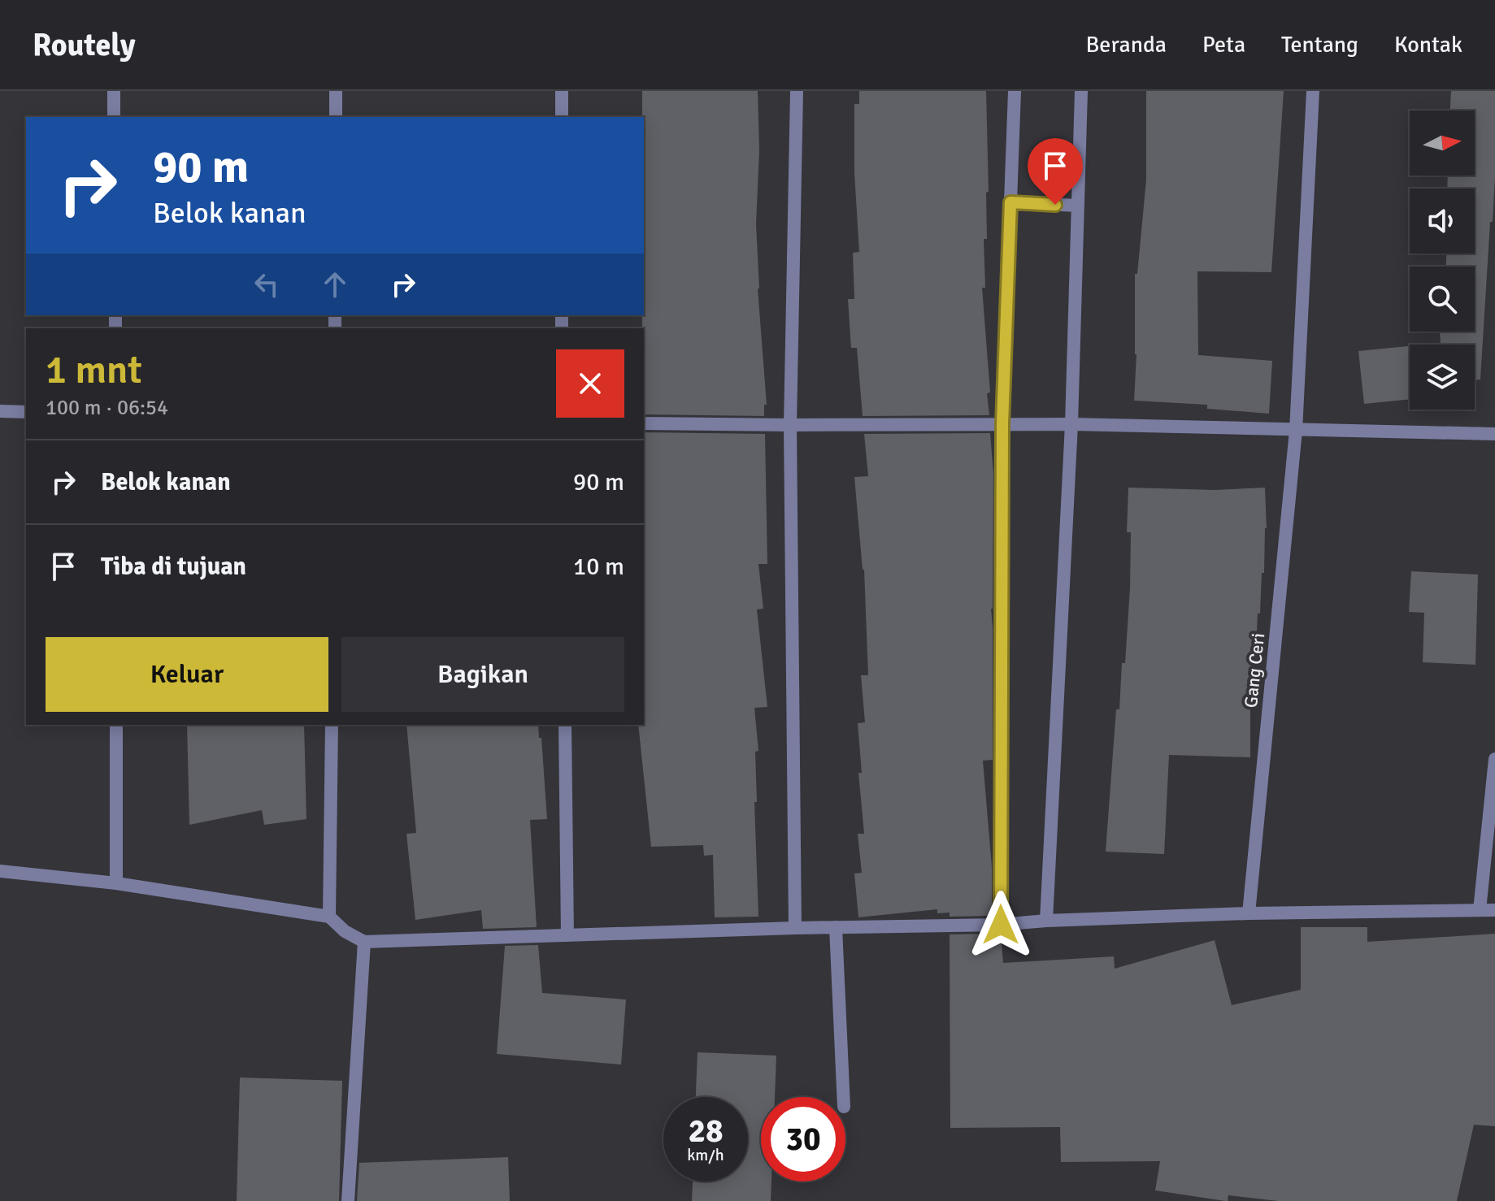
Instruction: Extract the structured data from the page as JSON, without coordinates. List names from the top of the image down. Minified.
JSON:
{"streets":{"street":["Gang Ceri"]},"north":"right","page":{"header":"Routely","nav":["Beranda","Peta","Tentang","Kontak"],"turn":["90 m","Belok kanan"],"heading":["1 mnt","100 m · 06:54"],"list":[{"name":"Belok kanan","value":"90 m"},{"name":"Tiba di tujuan","value":"10 m"}],"buttons":["Keluar","Bagikan"],"speed":"28 km/h","limit":"30"}}
